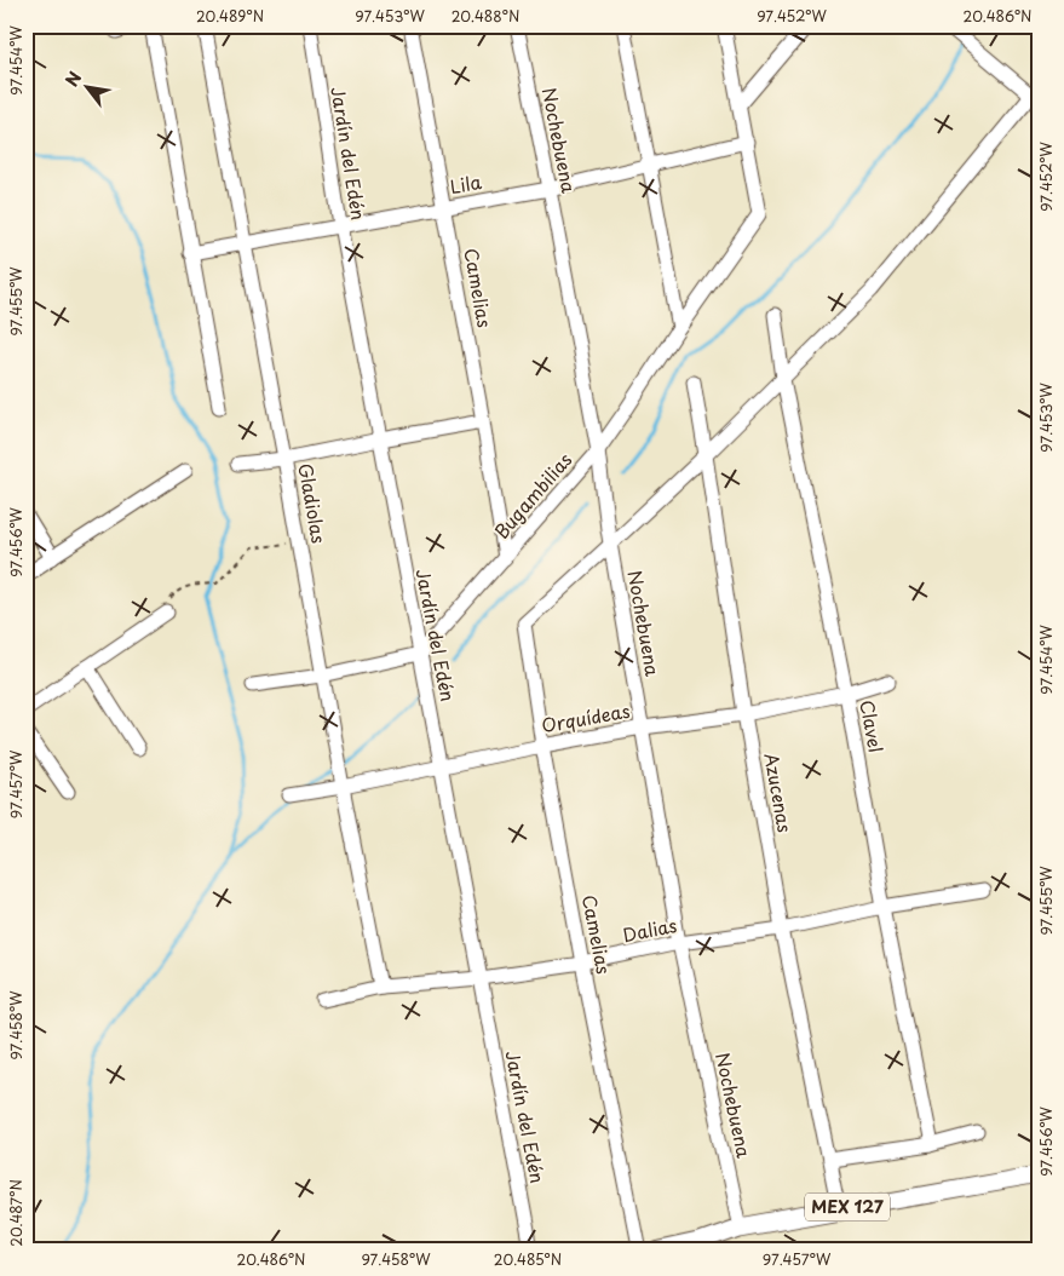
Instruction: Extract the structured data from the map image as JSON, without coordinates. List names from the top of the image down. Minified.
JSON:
{"streets":{"main road":["MEX 127"],"street":["Nochebuena","Jardín del Edén","Lila","Camelias","Bugambilias","Gladiolas","Orquídeas","Clavel","Azucenas","Dalias"]},"crossings":[["Nochebuena","Lila"],["Nochebuena","Camelias"],["Nochebuena","Bugambilias"],["Nochebuena","Orquídeas"],["Nochebuena","Dalias"],["Nochebuena","MEX 127"],["Jardín del Edén","Lila"],["Jardín del Edén","Bugambilias"],["Jardín del Edén","Orquídeas"],["Jardín del Edén","Dalias"],["Lila","Camelias"],["Lila","Bugambilias"],["Lila","Gladiolas"],["Camelias","Bugambilias"],["Camelias","Orquídeas"],["Camelias","Dalias"],["Gladiolas","Orquídeas"],["Gladiolas","Dalias"],["Orquídeas","Clavel"],["Orquídeas","Azucenas"],["Clavel","Dalias"],["Azucenas","Dalias"],["Azucenas","MEX 127"]],"north":"top left","coordinates":["20.489°N","97.453°W","20.488°N","97.452°W","20.486°N","97.454°W","97.455°W","97.456°W","97.457°W","97.458°W","20.487°N","20.485°N"]}
